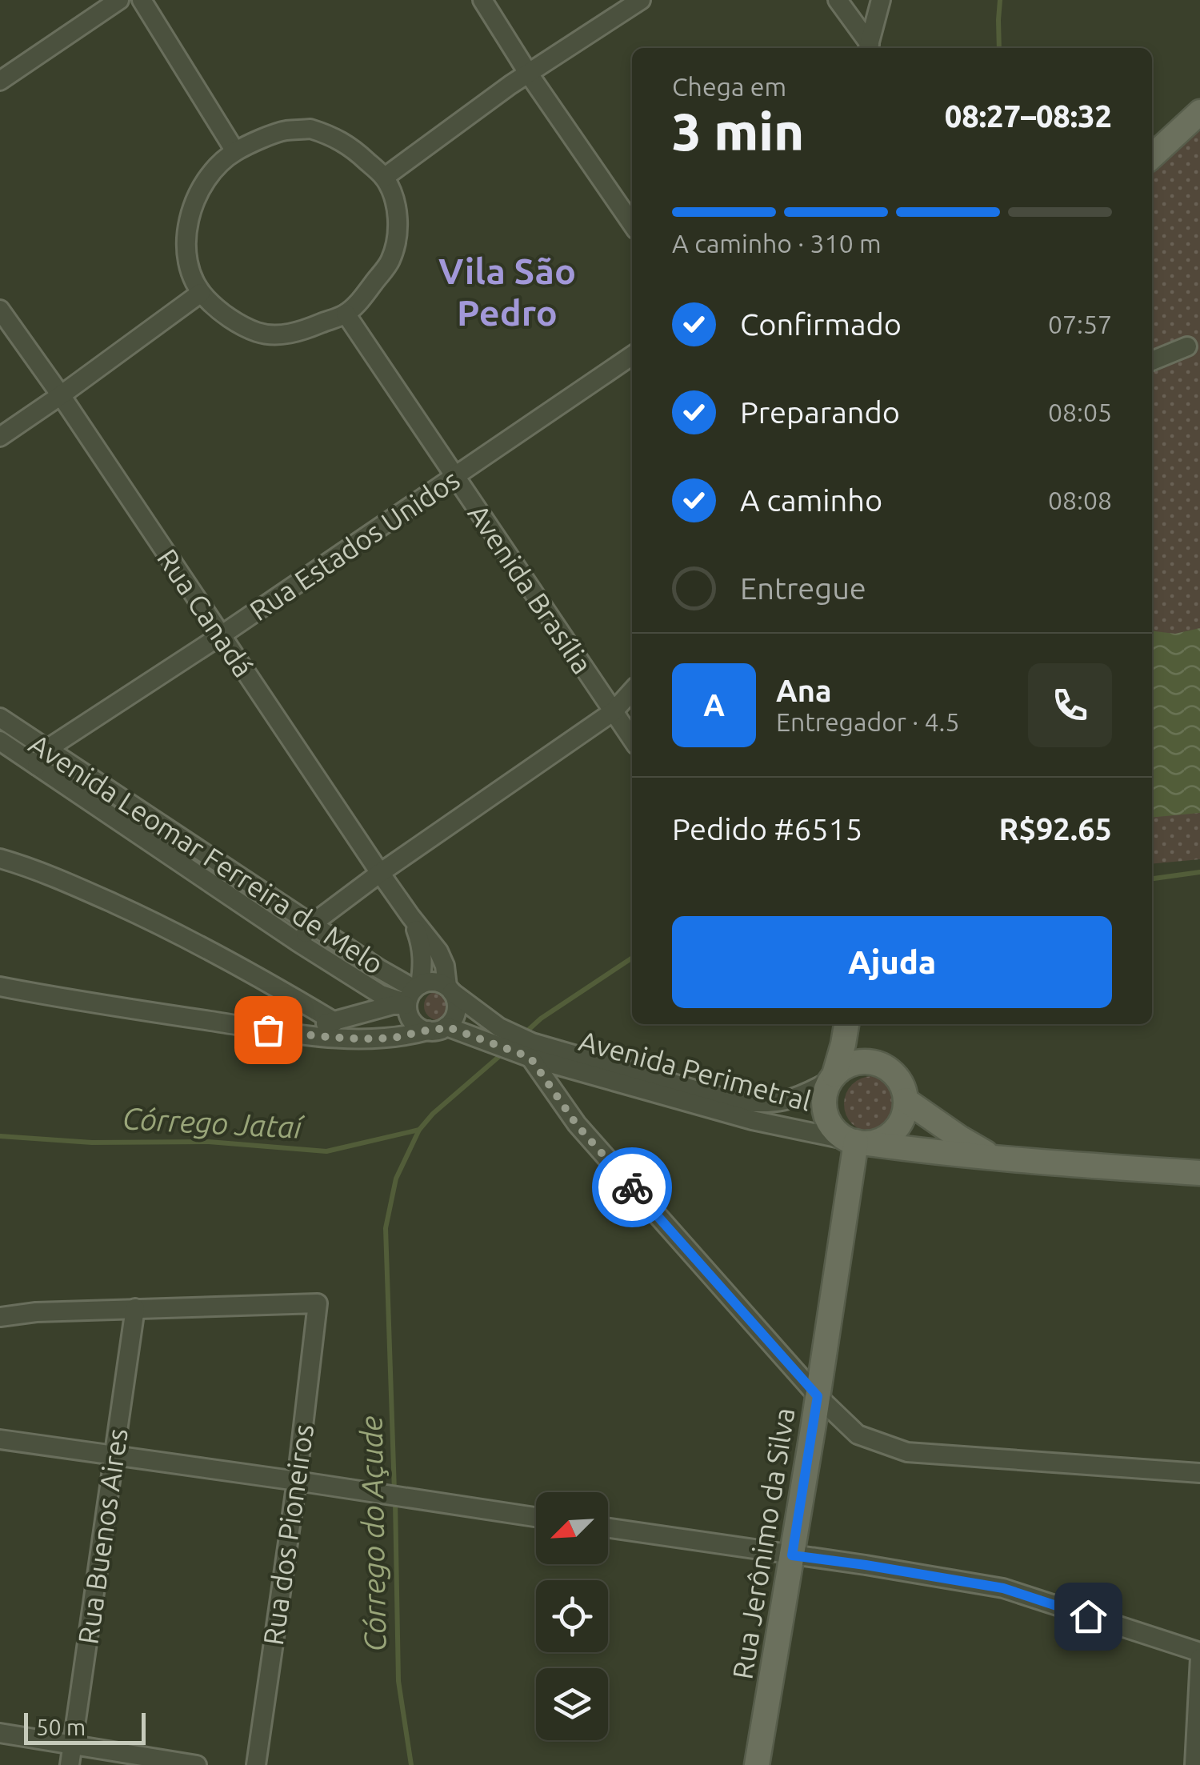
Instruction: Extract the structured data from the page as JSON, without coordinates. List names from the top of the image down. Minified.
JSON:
{"streets":{"main road":["Avenida Perimetral","Rua Jerônimo da Silva"],"street":["Rua Estados Unidos","Avenida Brasília","Rua Canadá","Avenida Leomar Ferreira de Melo","Rua dos Pioneiros","Rua Buenos Aires"]},"crossings":[["Rua Estados Unidos","Avenida Brasília"],["Rua Estados Unidos","Rua Canadá"],["Rua Estados Unidos","Avenida Leomar Ferreira de Melo"],["Rua Canadá","Avenida Leomar Ferreira de Melo"],["Avenida Perimetral","Rua Jerônimo da Silva"],["Rua dos Pioneiros","Rua Buenos Aires"]],"districts":["Vila São Pedro"],"water":["Córrego Jataí","Córrego do Açude"],"scale_bar":"50 m","north":"bottom left","page":{"heading":["3 min","Chega em","08:27–08:32"],"panel":["Ana","Entregador · 4.5","Pedido #6515","R$92.65"],"bar":"A caminho · 310 m","list":[["Confirmado","07:57"],["Preparando","08:05"],["A caminho","08:08"],"Entregue"],"round":"A","buttons":"Ajuda","scale":"50 m"}}
